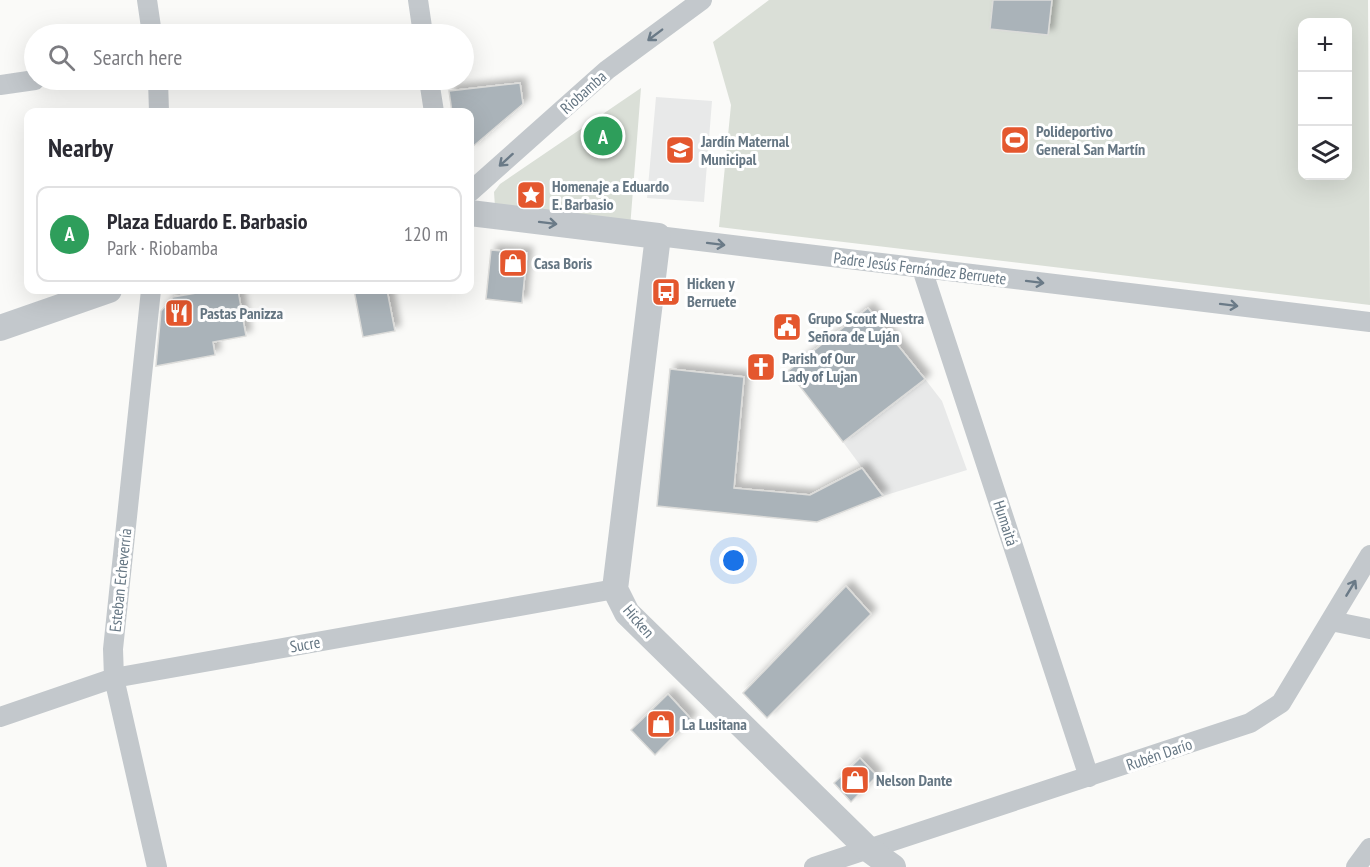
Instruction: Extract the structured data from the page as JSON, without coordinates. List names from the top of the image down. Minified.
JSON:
{"streets":{"street":["Riobamba","Padre Jesús Fernández Berruete","Humaitá","Esteban Echeverría","Hicken","Sucre","Rubén Darío"]},"crossings":[["Padre Jesús Fernández Berruete","Humaitá"],["Padre Jesús Fernández Berruete","Hicken"],["Humaitá","Rubén Darío"],["Esteban Echeverría","Sucre"],["Hicken","Sucre"],["Hicken","Rubén Darío"]],"one_way":["Riobamba","Padre Jesús Fernández Berruete"],"places":{"sports":["Polideportivo General San Martín"],"school or university":["Jardín Maternal Municipal"],"place":["Homenaje a Eduardo E. Barbasio"],"shop":["Casa Boris","La Lusitana","Nelson Dante"],"bus stop":["Hicken y Berruete"],"restaurant":["Pastas Panizza"],"public building":["Grupo Scout Nuestra Señora de Luján"],"church":["Parish of Our Lady of Lujan"]},"page":{"map_buttons":["+","−"],"search":"Search here","heading":"Nearby","pins":"A","list":[{"mark":"A","name":"Plaza Eduardo E. Barbasio","note":"Park · Riobamba","value":"120 m"}]}}
